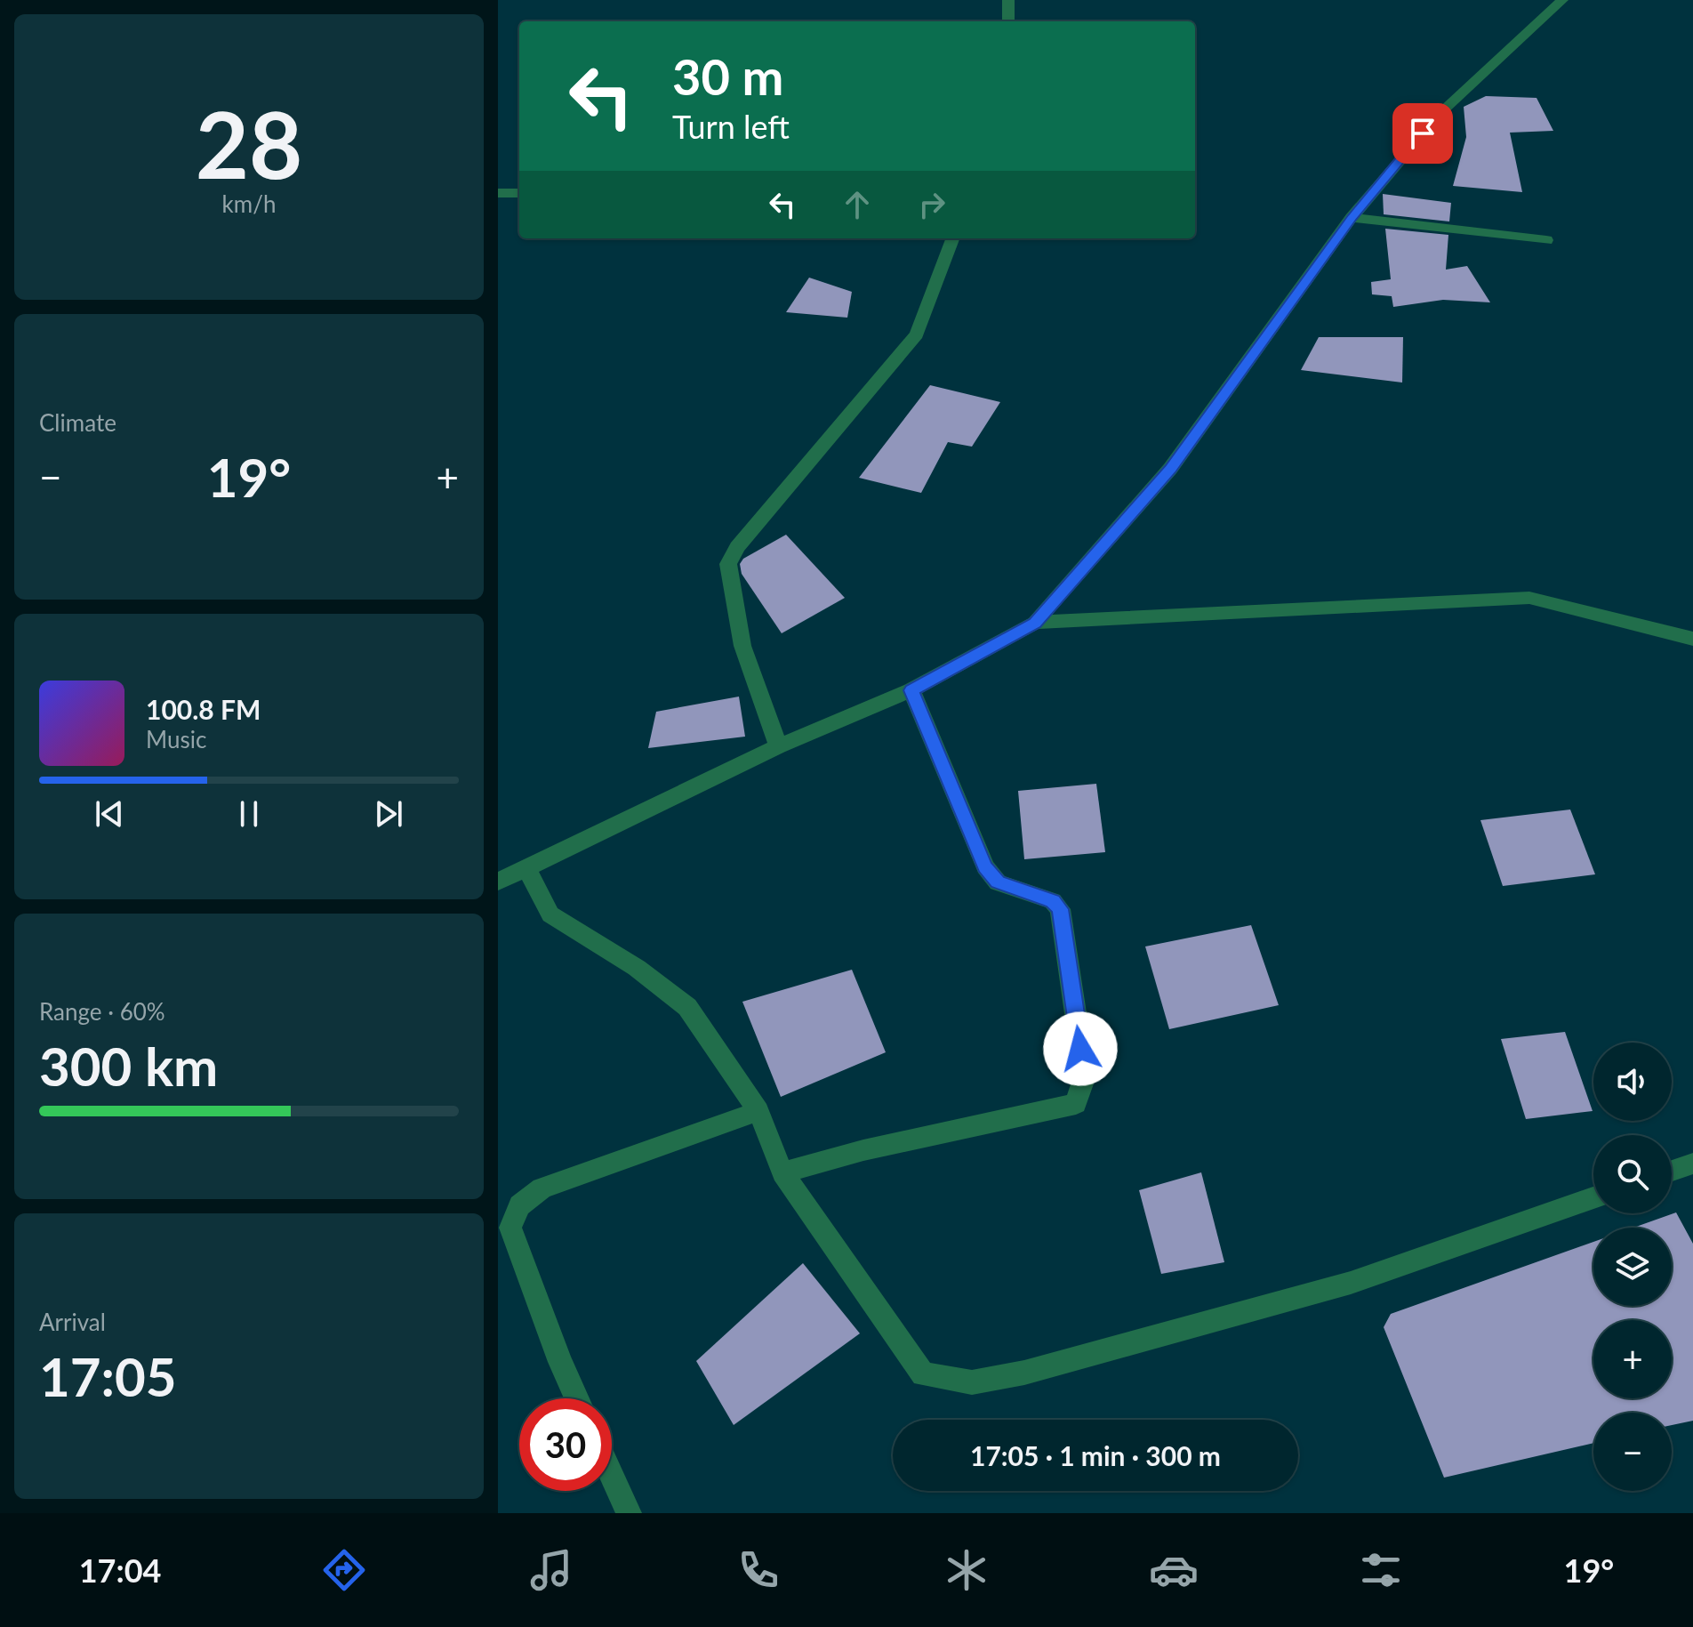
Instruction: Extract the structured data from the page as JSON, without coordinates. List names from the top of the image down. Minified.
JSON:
{"page":{"tile":[["28","km/h"],"Climate",["Range · 60%","300 km"],["Arrival","17:05"]],"turn":["30 m","Turn left"],"heat":["−","19°","+"],"song":["100.8 FM","Music"],"map_buttons":["+","−"],"limit":"30","trip":"17:05 · 1 min · 300 m","tabs":["17:04","19°"]}}
